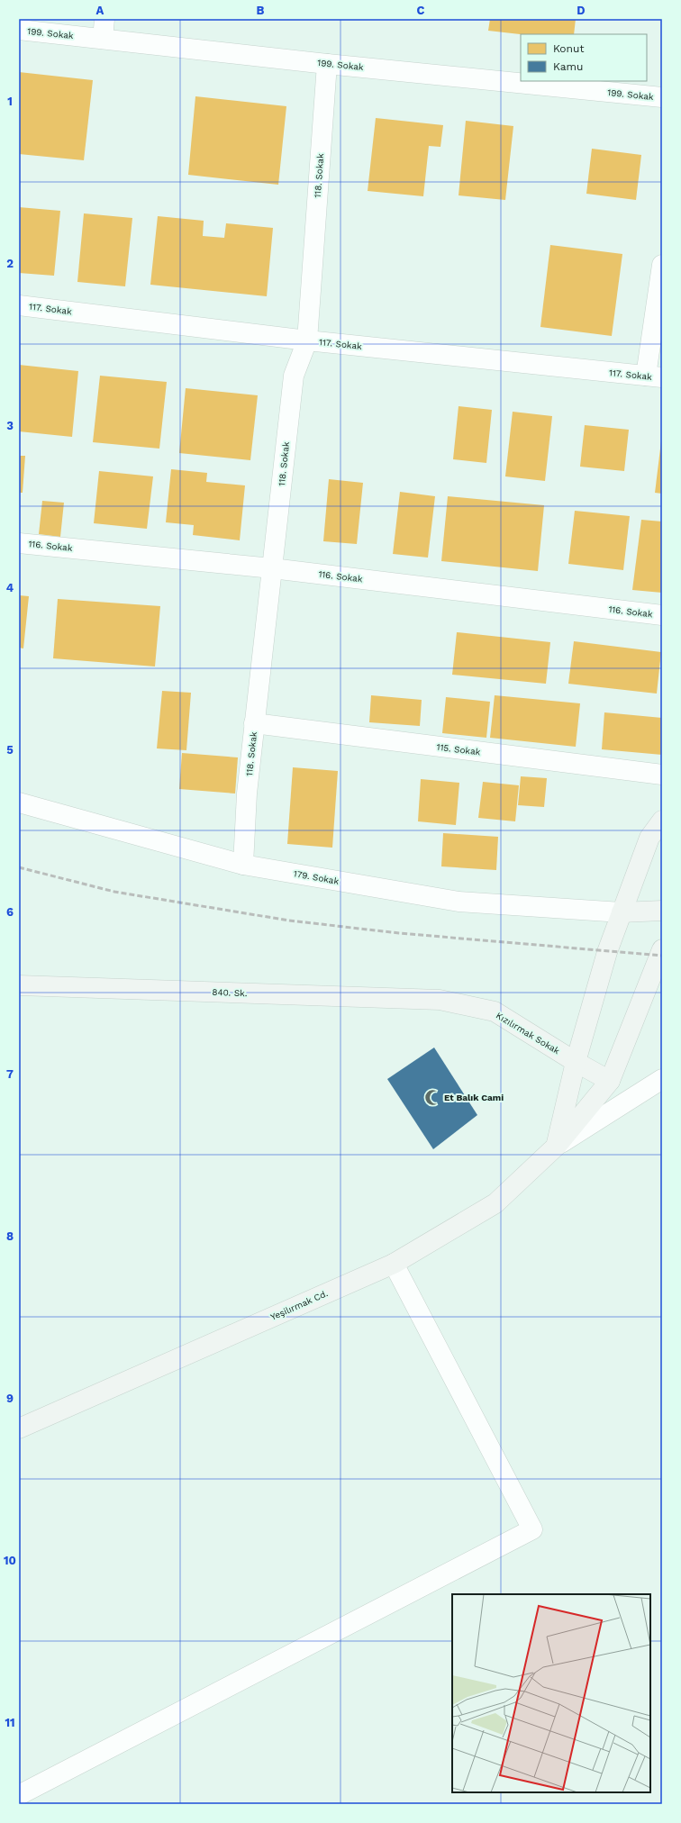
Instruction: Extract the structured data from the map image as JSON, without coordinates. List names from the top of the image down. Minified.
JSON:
{"streets":{"main road":["840. Sk.","Kızılırmak Sokak","Yeşilırmak Cd."],"street":["199. Sokak","118. Sokak","117. Sokak","116. Sokak","115. Sokak","179. Sokak"]},"crossings":[["199. Sokak","118. Sokak"],["118. Sokak","117. Sokak"],["118. Sokak","116. Sokak"],["118. Sokak","115. Sokak"],["118. Sokak","179. Sokak"],["840. Sk.","Kızılırmak Sokak"],["Kızılırmak Sokak","Yeşilırmak Cd."]],"places":{"mosque":["Et Balık Cami"]},"legend":["Konut","Kamu"],"grid":{"columns":["A","B","C","D"],"rows":["1","2","3","4","5","6","7","8","9","10","11"]}}
